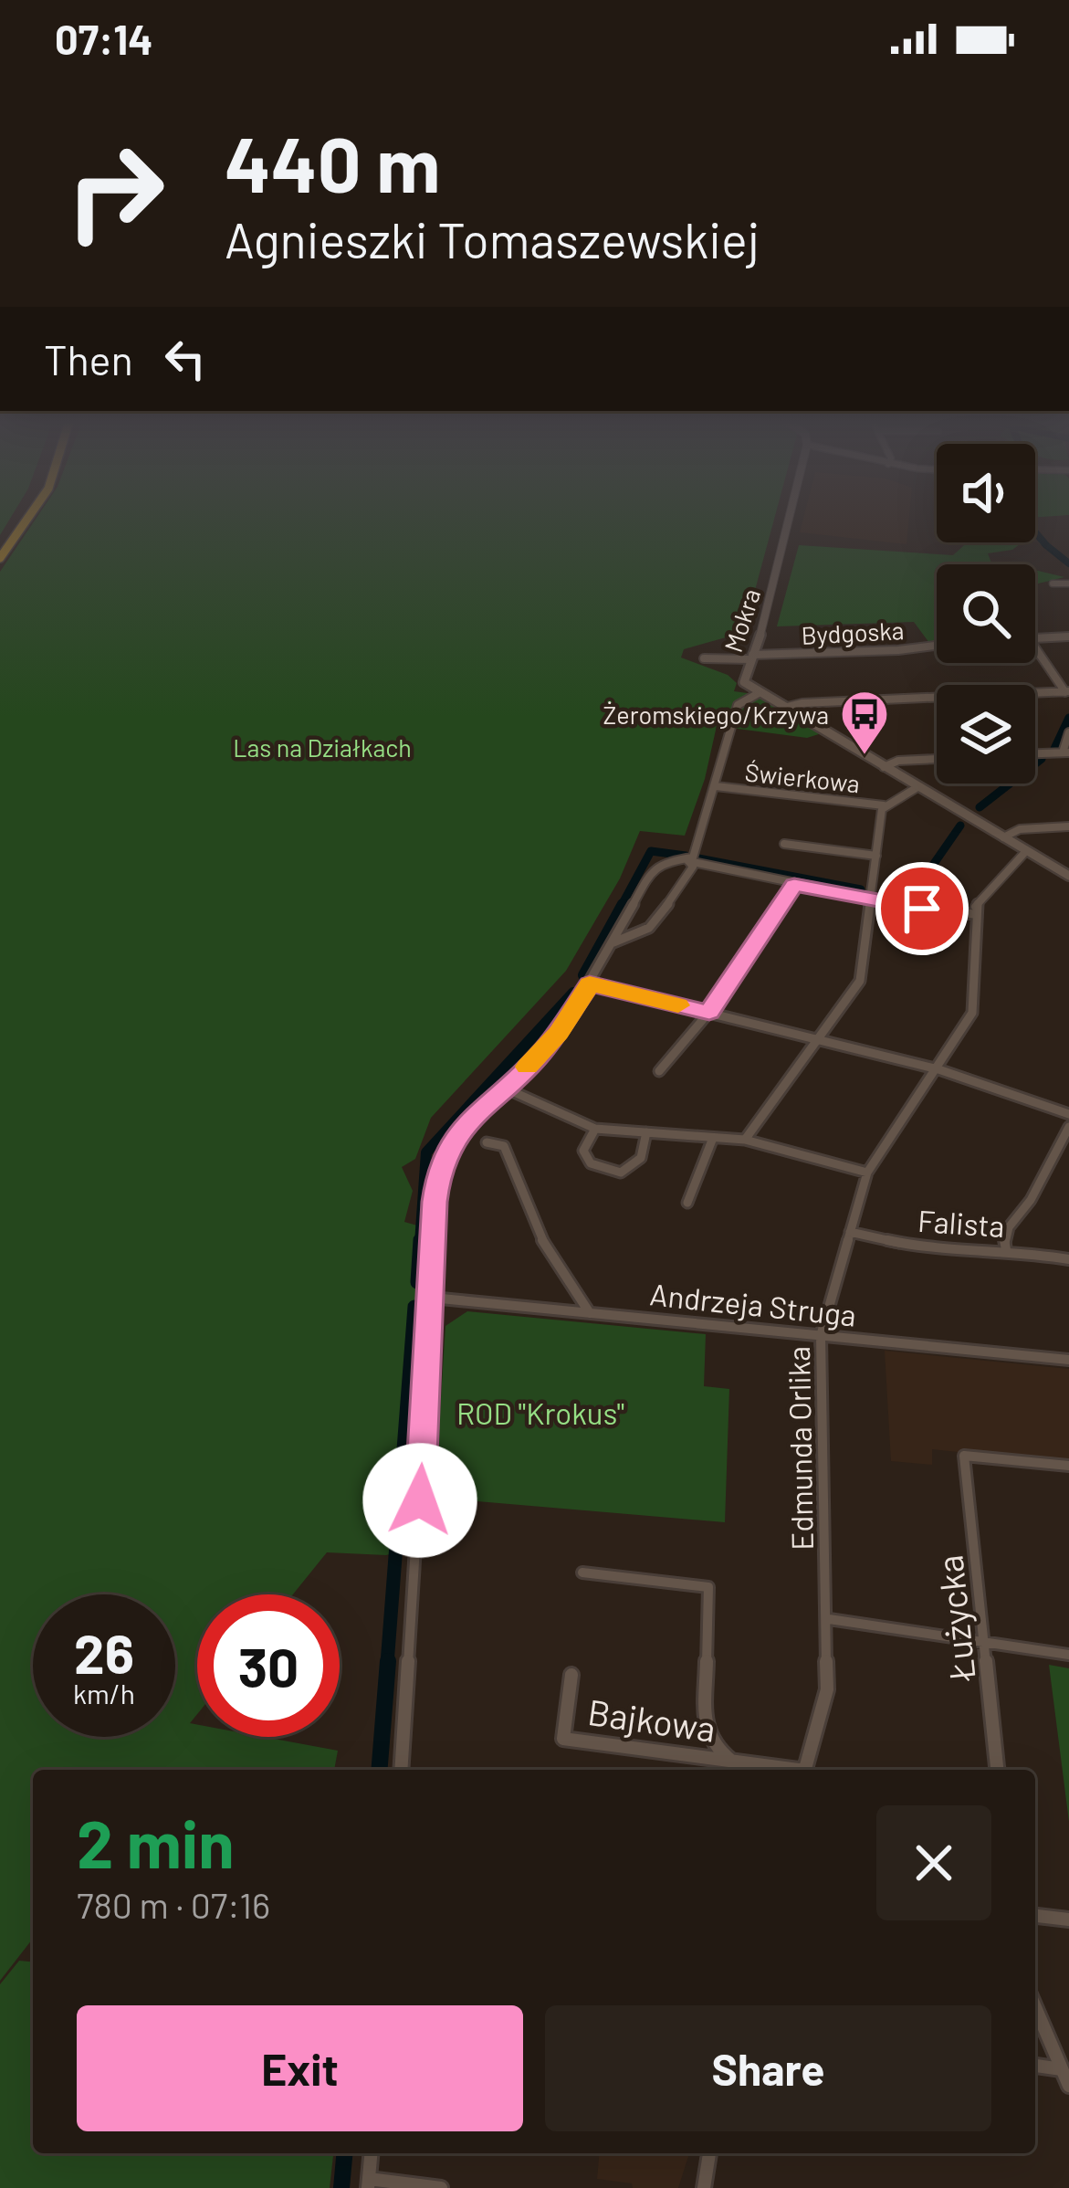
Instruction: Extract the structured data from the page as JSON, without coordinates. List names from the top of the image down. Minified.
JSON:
{"streets":{"street":["Mokra","Bydgoska","Świerkowa","Falista","Andrzeja Struga","Edmunda Orlika","Łużycka","Bajkowa"]},"crossings":[["Mokra","Bydgoska"],["Falista","Edmunda Orlika"],["Andrzeja Struga","Edmunda Orlika"]],"parks":["Las na Działkach","ROD \"Krokus\""],"places":{"bus stop":["Żeromskiego/Krzywa"]},"page":{"status":"07:14","turn":["440 m","Agnieszki Tomaszewskiej"],"then":"Then","speed":"26 km/h","limit":"30","heading":["2 min","780 m · 07:16"],"buttons":["Exit","Share"]}}
